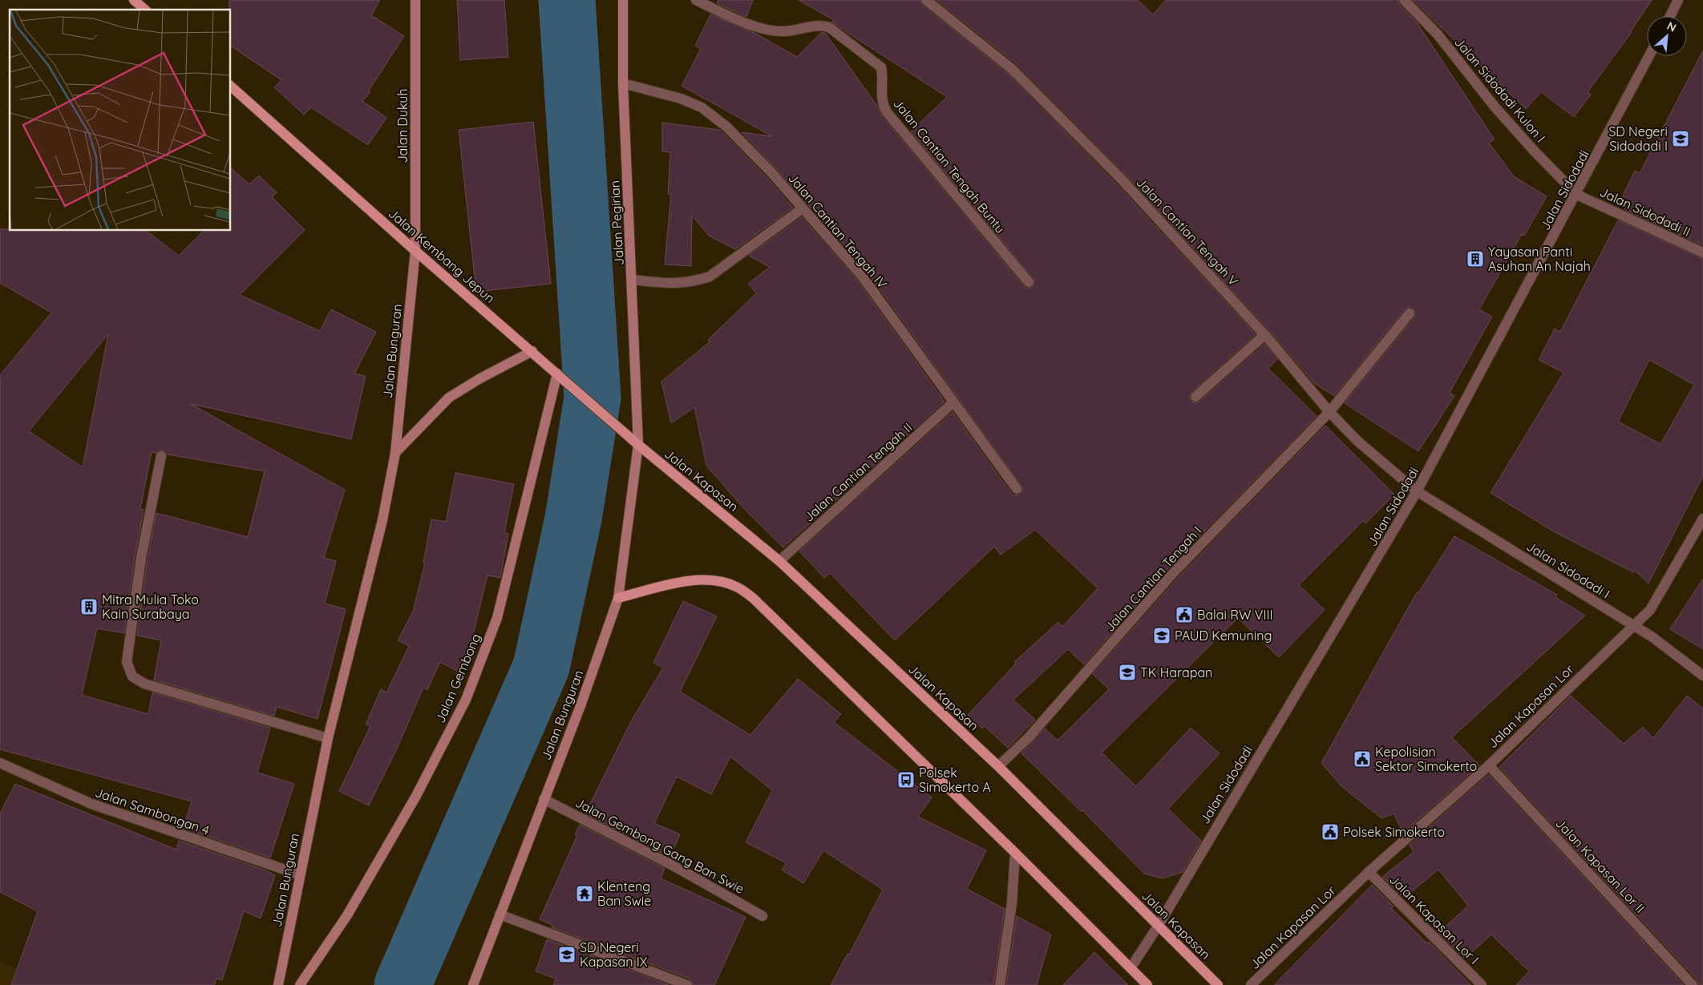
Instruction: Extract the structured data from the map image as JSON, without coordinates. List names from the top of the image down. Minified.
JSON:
{"streets":{"main road":["Jalan Dukuh","Jalan Pegirian","Jalan Kembang Jepun","Jalan Bunguran","Jalan Kapasan","Jalan Gembong"],"street":["Jalan Sidodadi Kulon I","Jalan Cantian Tengah Buntu","Jalan Sidodadi","Jalan Sidodadi II","Jalan Cantian Tengah IV","Jalan Cantian Tengah V","Jalan Cantian Tengah II","Jalan Sidodadi I","Jalan Cantian Tengah I","Jalan Kapasan Lor","Jalan Sambongan 4","Jalan Gembong Gang Ban Swie","Jalan Kapasan Lor II","Jalan Kapasan Lor I"]},"crossings":[["Jalan Sidodadi Kulon I","Jalan Sidodadi"],["Jalan Sidodadi Kulon I","Jalan Sidodadi II"],["Jalan Dukuh","Jalan Kembang Jepun"],["Jalan Dukuh","Jalan Bunguran"],["Jalan Sidodadi","Jalan Sidodadi II"],["Jalan Sidodadi","Jalan Cantian Tengah V"],["Jalan Sidodadi","Jalan Kapasan"],["Jalan Sidodadi","Jalan Sidodadi I"],["Jalan Pegirian","Jalan Cantian Tengah IV"],["Jalan Pegirian","Jalan Kembang Jepun"],["Jalan Pegirian","Jalan Bunguran"],["Jalan Pegirian","Jalan Kapasan"],["Jalan Cantian Tengah IV","Jalan Cantian Tengah II"],["Jalan Cantian Tengah V","Jalan Sidodadi I"],["Jalan Cantian Tengah V","Jalan Cantian Tengah I"],["Jalan Kembang Jepun","Jalan Bunguran"],["Jalan Kembang Jepun","Jalan Kapasan"],["Jalan Kembang Jepun","Jalan Gembong"],["Jalan Bunguran","Jalan Kapasan"],["Jalan Bunguran","Jalan Sambongan 4"],["Jalan Bunguran","Jalan Gembong Gang Ban Swie"],["Jalan Cantian Tengah II","Jalan Kapasan"],["Jalan Kapasan","Jalan Cantian Tengah I"],["Jalan Sidodadi I","Jalan Kapasan Lor"],["Jalan Kapasan Lor","Jalan Kapasan Lor II"],["Jalan Kapasan Lor","Jalan Kapasan Lor I"]],"places":{"school or university":["SD Negeri Sidodadi I","PAUD Kemuning","TK Harapan","SD Negeri Kapasan IX"],"building":["Yayasan Panti Asuhan An Najah","Mitra Mulia Toko Kain Surabaya"],"public building":["Balai RW VIII","Kepolisian Sektor Simokerto","Polsek Simokerto"],"bus stop":["Polsek Simokerto A"],"temple":["Klenteng Ban Swie"]},"north":"top right"}
